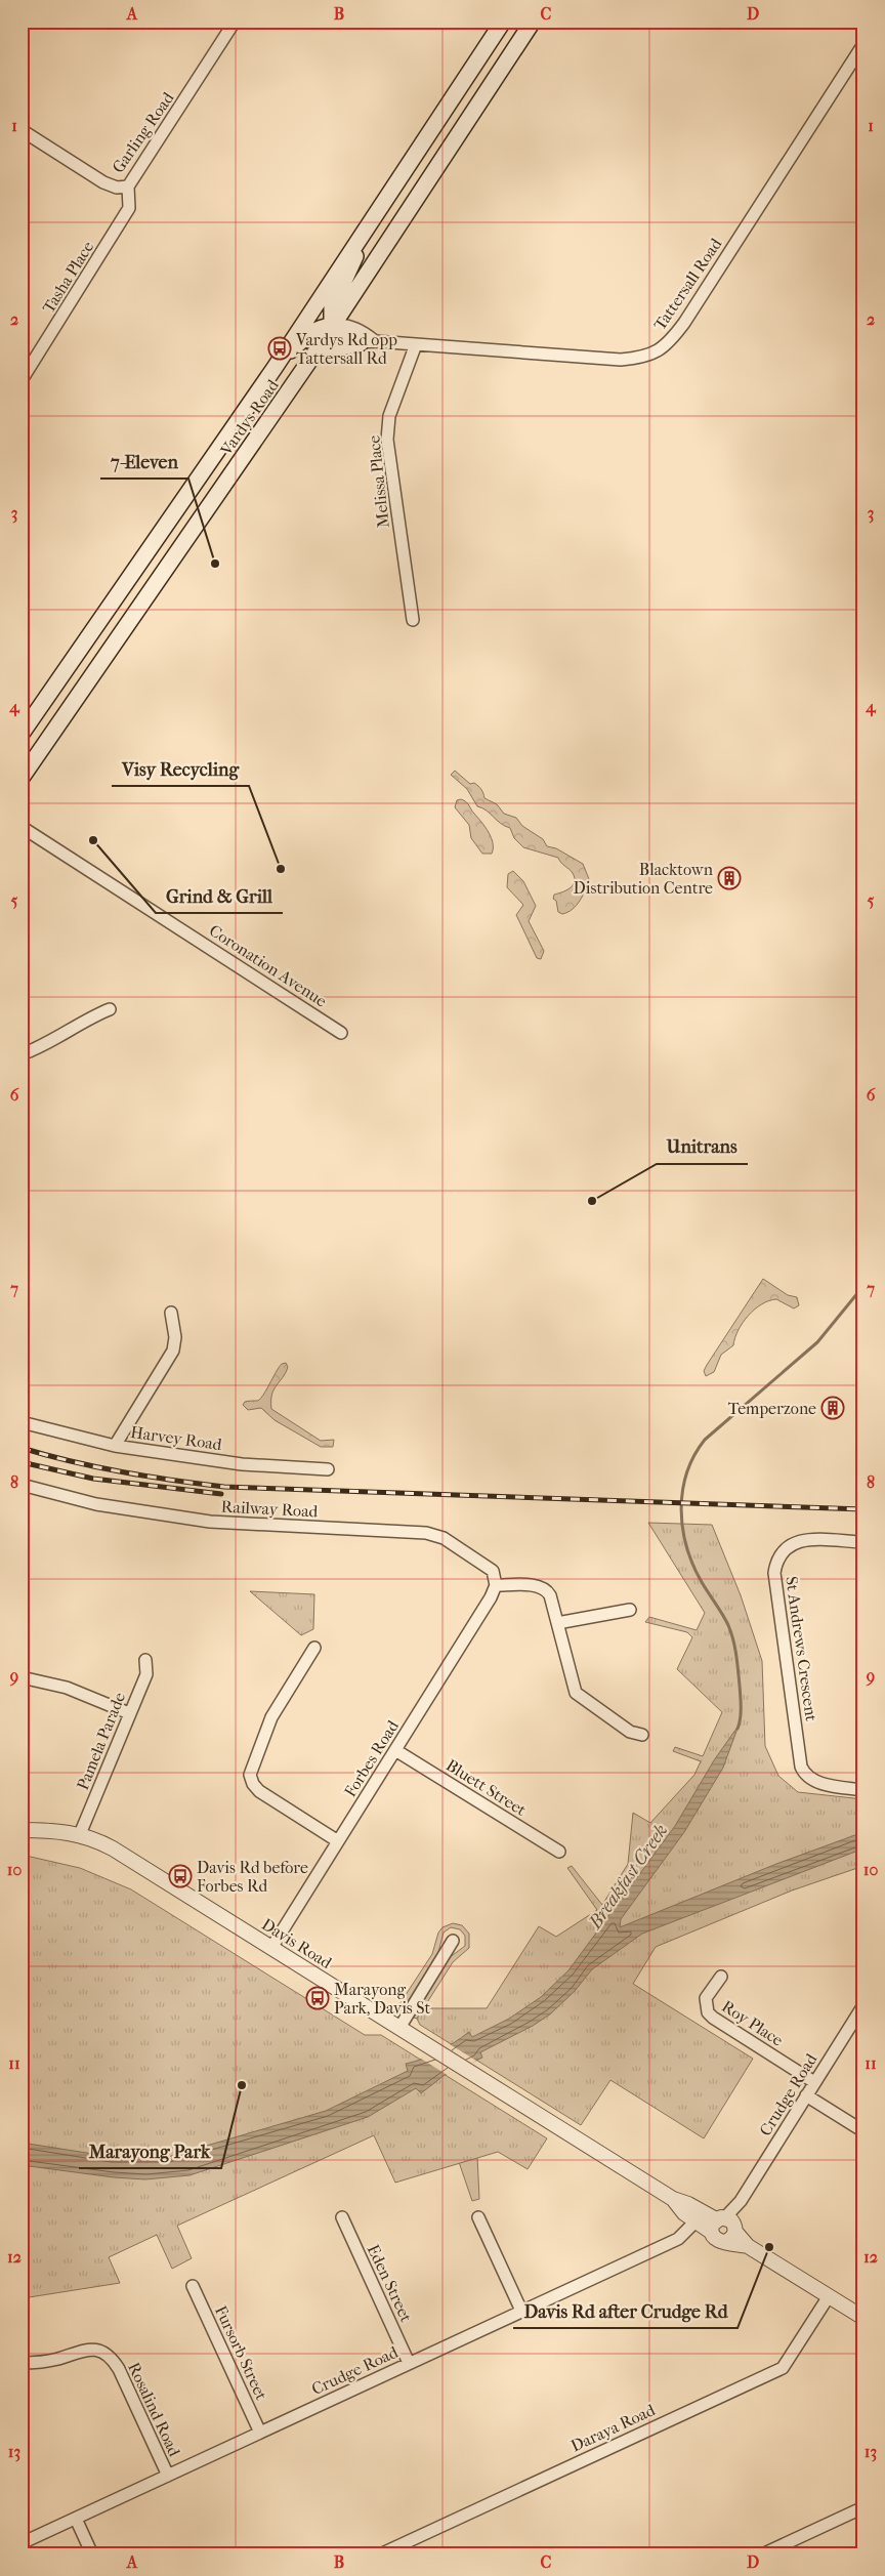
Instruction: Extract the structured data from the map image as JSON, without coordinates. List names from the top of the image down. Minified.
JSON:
{"streets":{"main road":["Vardys Road"],"street":["Garling Road","Tasha Place","Tattersall Road","Melissa Place","Coronation Avenue","Harvey Road","Railway Road","St Andrews Crescent","Pamela Parade","Forbes Road","Bluett Street","Davis Road","Roy Place","Crudge Road","Eden Street","Fursorb Street","Rosalind Road","Daraya Road"]},"crossings":[["Garling Road","Tasha Place"],["Tattersall Road","Vardys Road"],["Tattersall Road","Melissa Place"],["Railway Road","Forbes Road"],["Pamela Parade","Davis Road"],["Forbes Road","Bluett Street"],["Forbes Road","Davis Road"],["Davis Road","Crudge Road"],["Davis Road","Daraya Road"],["Roy Place","Crudge Road"],["Crudge Road","Eden Street"],["Crudge Road","Fursorb Street"],["Crudge Road","Rosalind Road"]],"water":["Breakfast Creek"],"places":{"bus stop":["Vardys Rd opp Tattersall Rd","Davis Rd before Forbes Rd","Marayong Park, Davis St"],"other":["7-Eleven","Grind & Grill","Visy Recycling","Unitrans","Marayong Park","Davis Rd after Crudge Rd"],"building":["Blacktown Distribution Centre","Temperzone"]},"grid":{"columns":["A","B","C","D"],"rows":["1","2","3","4","5","6","7","8","9","10","11","12","13"]}}
